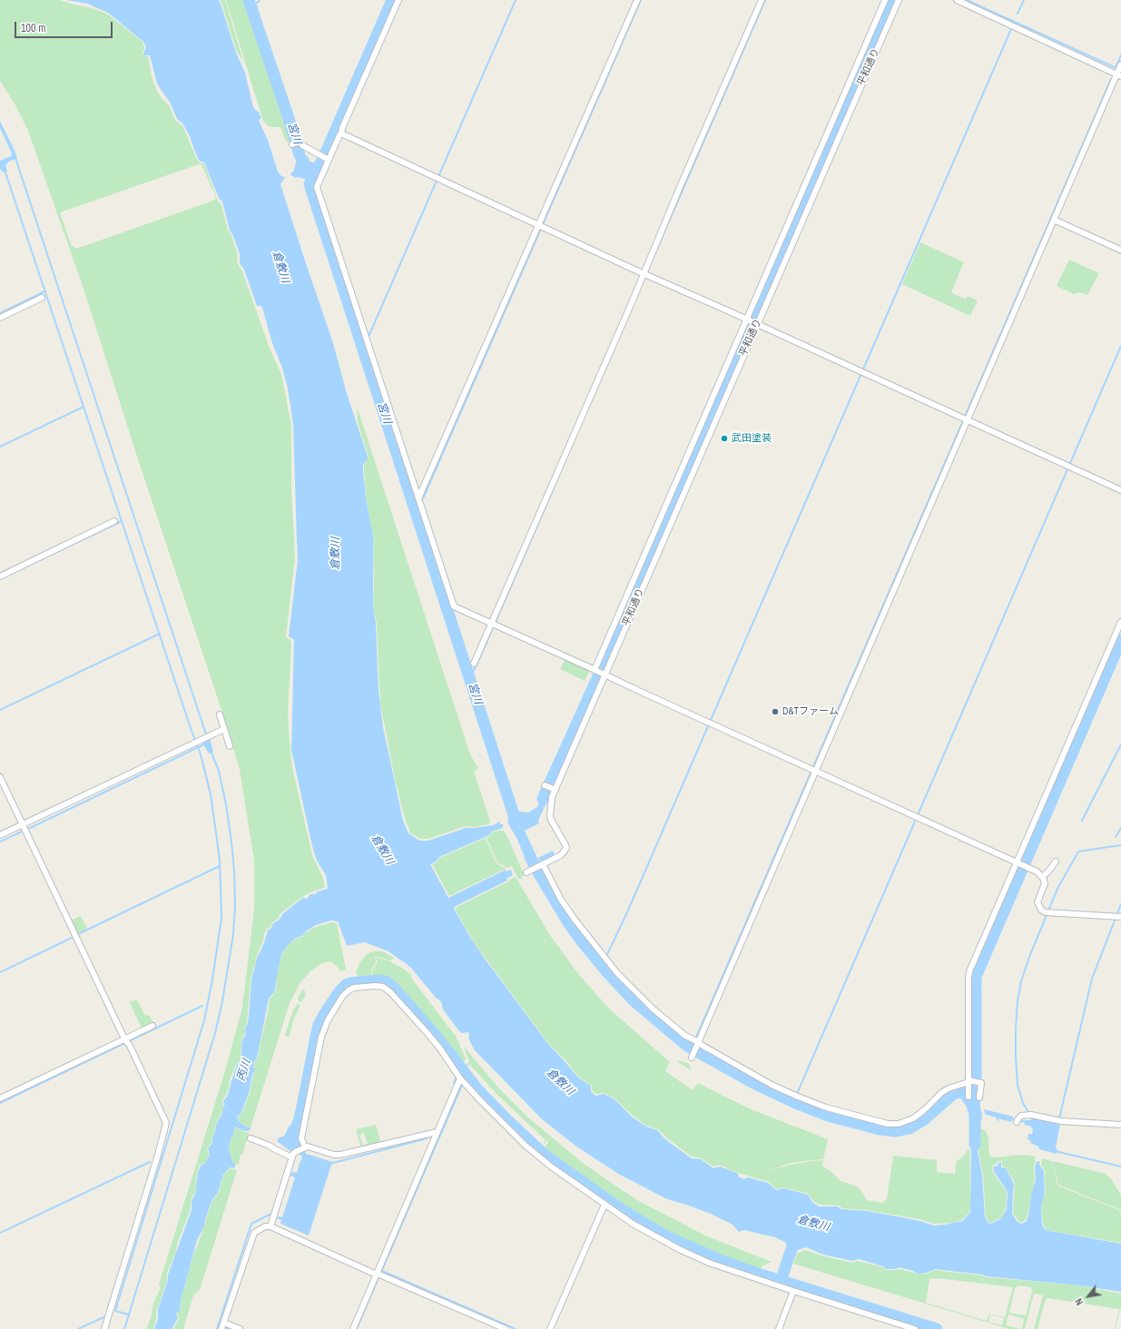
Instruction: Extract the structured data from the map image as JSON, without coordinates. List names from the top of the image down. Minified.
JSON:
{"streets":{"street":["平和通り"]},"water":["宮川","倉敷川","丙川"],"places":["武田塗装","D&Tファーム"],"scale_bar":"100 m","north":"bottom left"}
